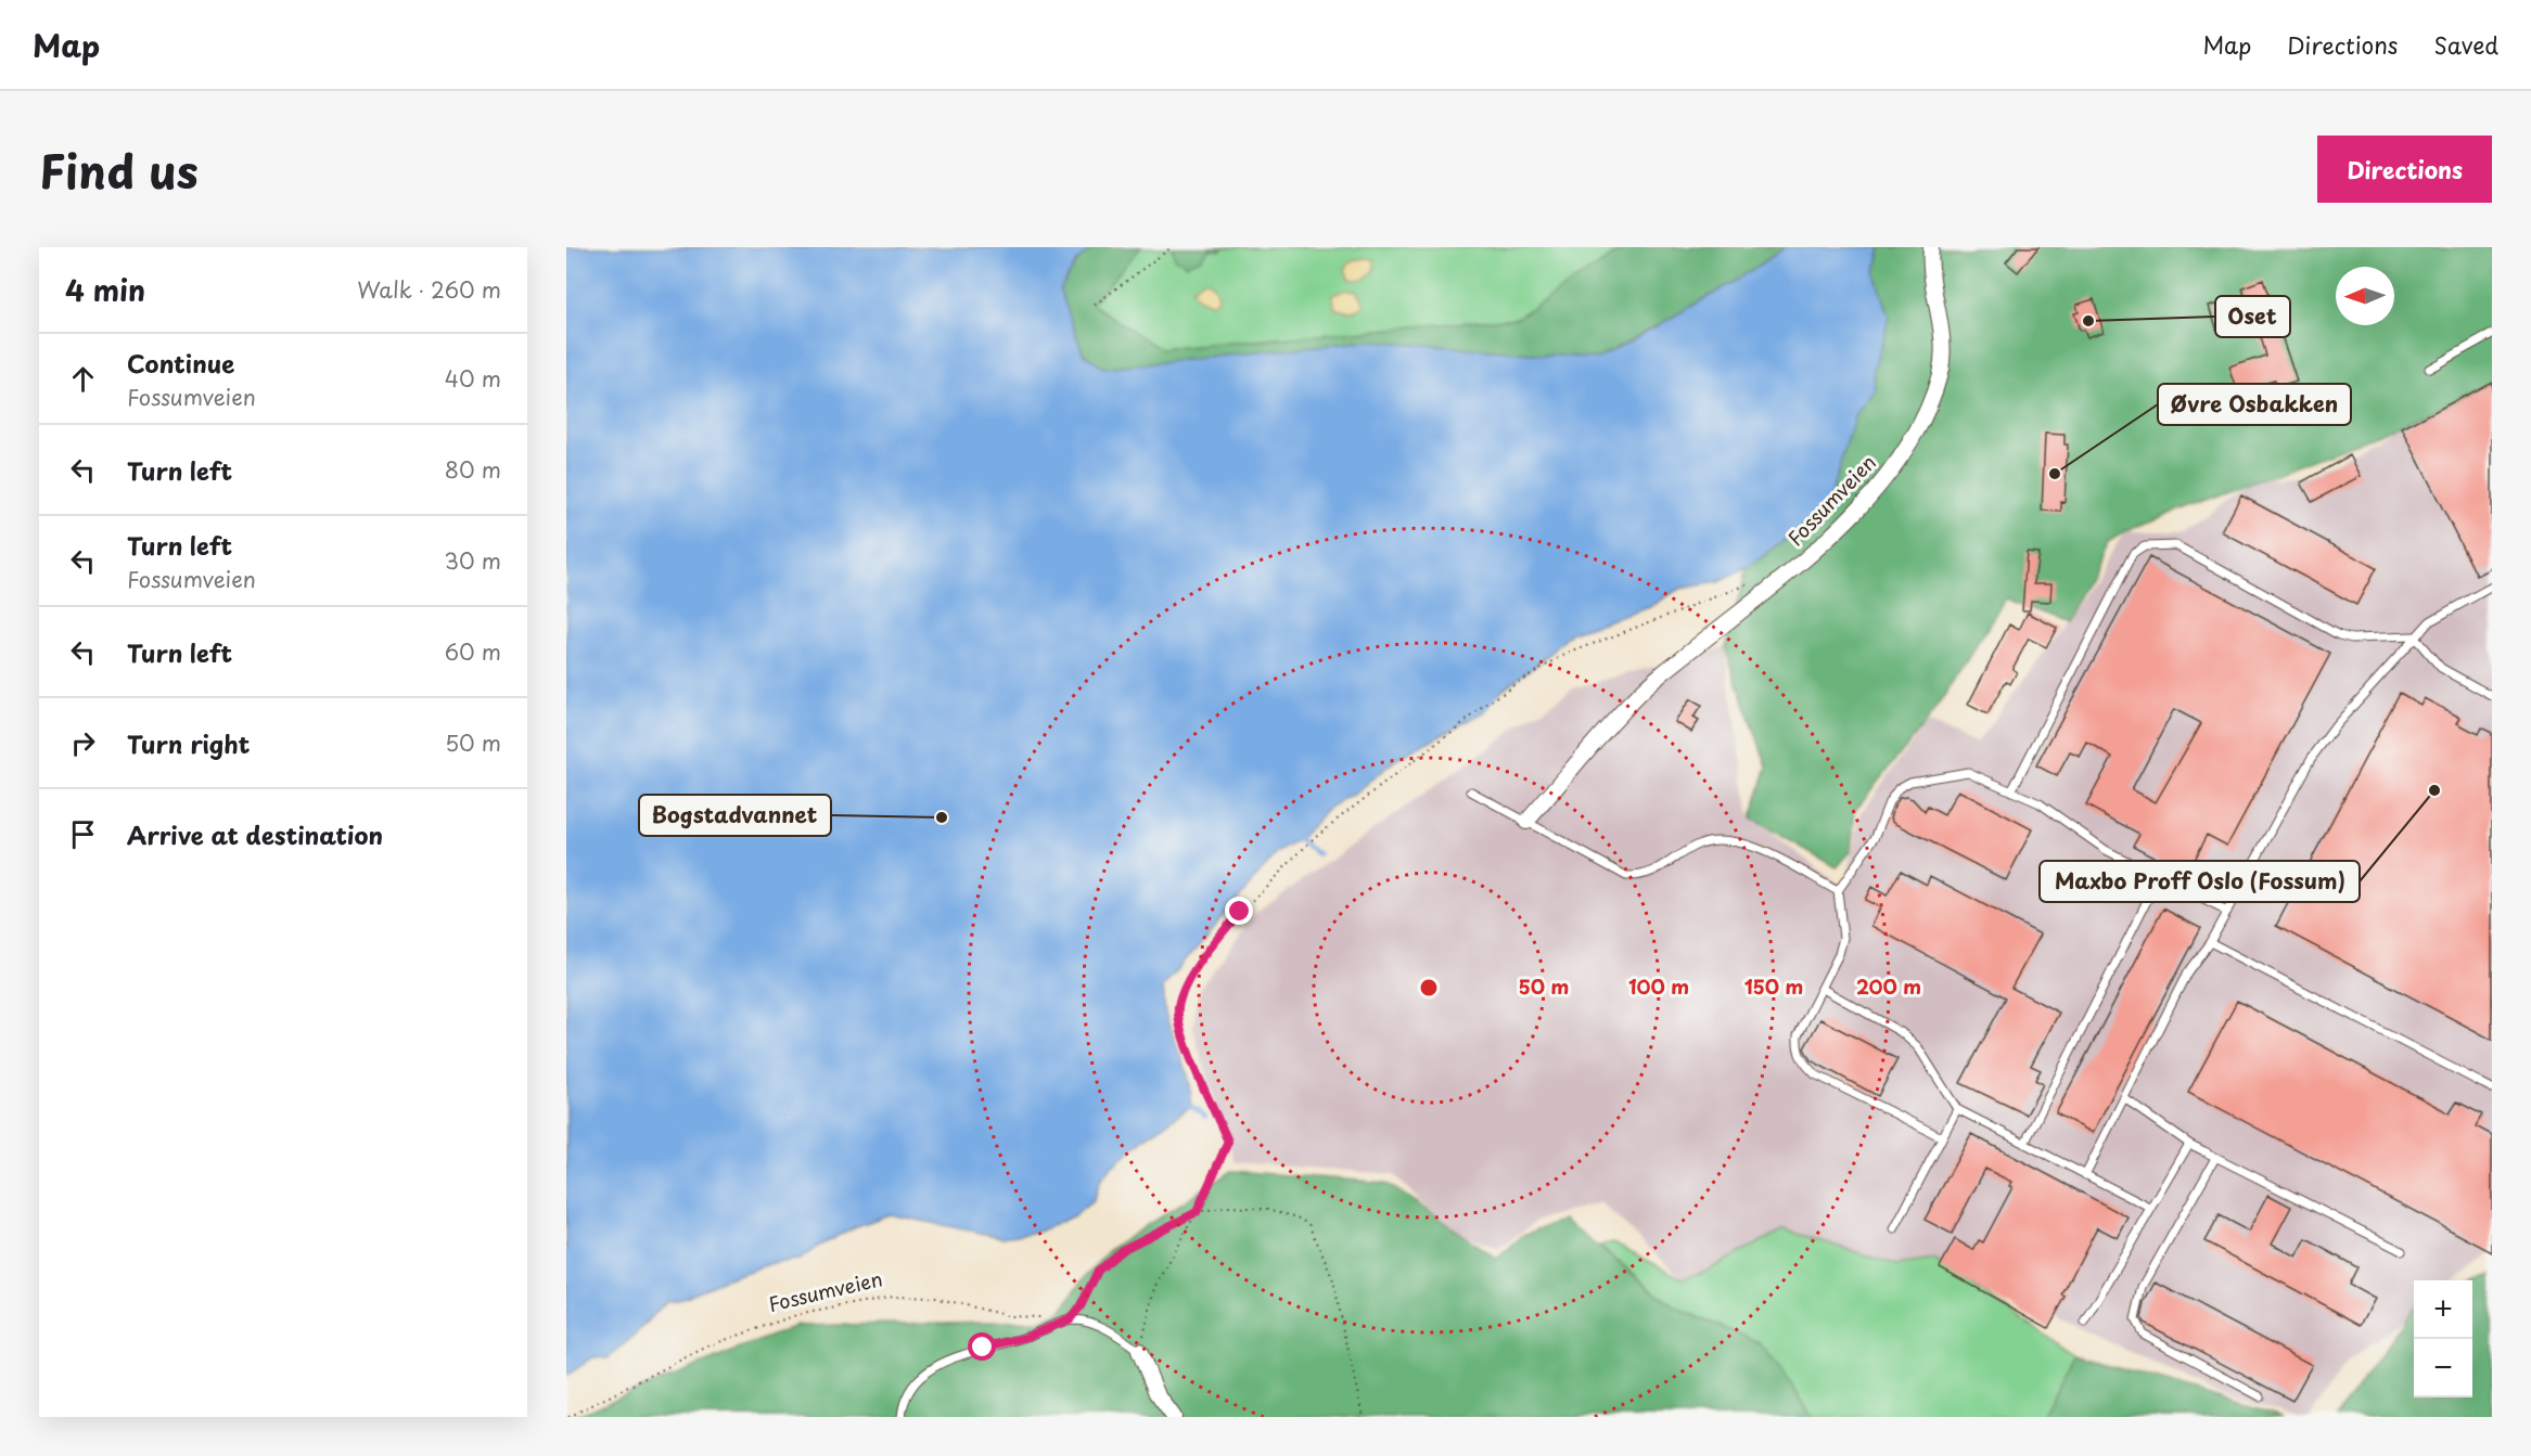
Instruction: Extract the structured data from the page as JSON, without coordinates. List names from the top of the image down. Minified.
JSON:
{"streets":{"street":["Fossumveien"]},"places":["Oset","Øvre Osbakken","Maxbo Proff Oslo (Fossum)","Bogstadvannet"],"north":"left","page":{"header":"Map","nav":["Map","Directions","Saved"],"title":"Find us","buttons":"Directions","heading":["4 min","Walk · 260 m"],"list":[["Continue","Fossumveien","40 m"],["Turn left","80 m"],["Turn left","Fossumveien","30 m"],["Turn left","60 m"],["Turn right","50 m"],"Arrive at destination"],"map_buttons":["+","−"]},"rings":["50 m","100 m","150 m","200 m"]}
